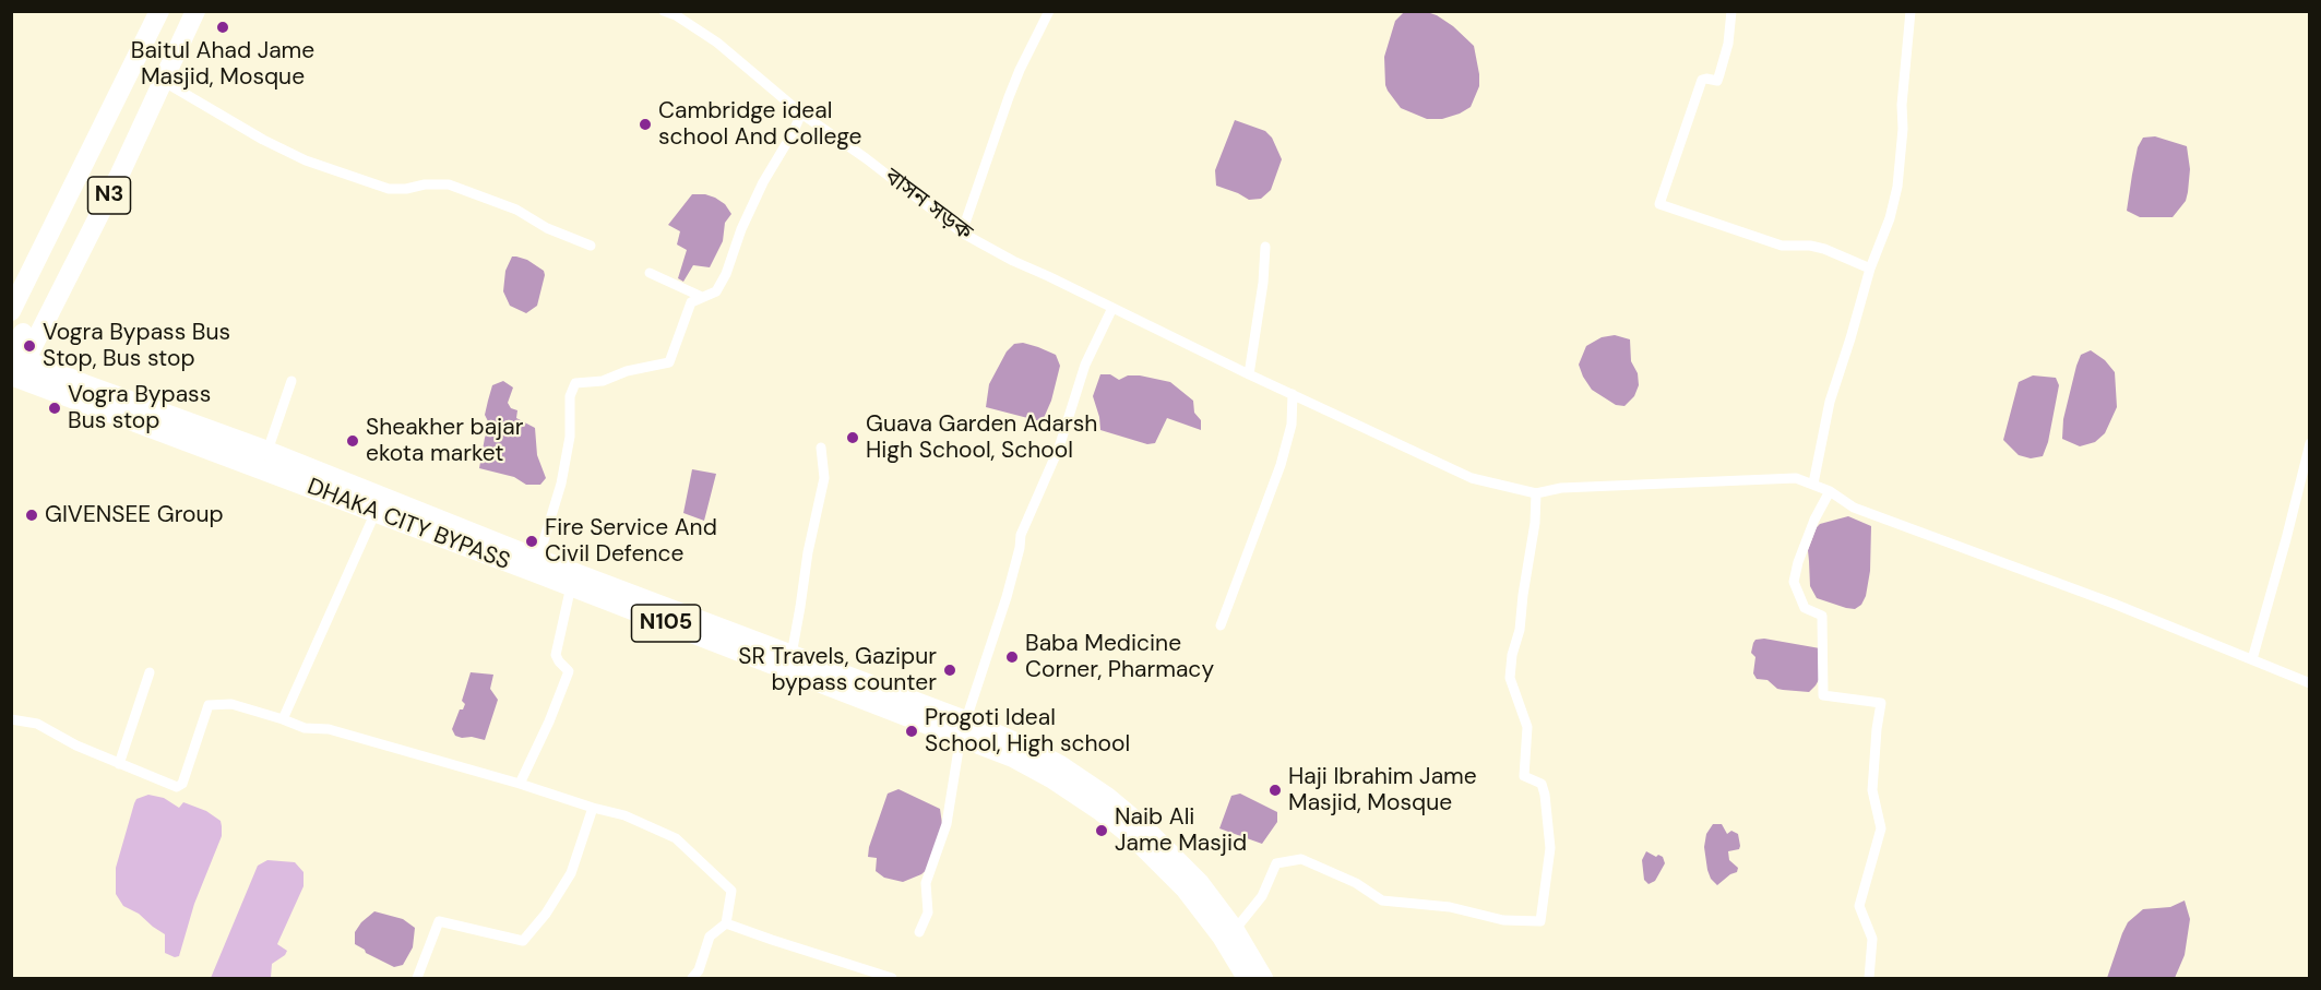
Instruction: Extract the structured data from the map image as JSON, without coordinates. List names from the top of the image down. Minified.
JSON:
{"streets":{"highway":["N3","DHAKA CITY BYPASS","N105"],"street":["বাসন সড়ক"]},"crossings":[["N3","DHAKA CITY BYPASS"]],"places":["Baitul Ahad Jame Masjid, Mosque","Cambridge ideal school And College","Vogra Bypass Bus Stop, Bus stop","Vogra Bypass Bus stop","Guava Garden Adarsh High School, School","Sheakher bajar ekota market","GIVENSEE Group","Fire Service And Civil Defence","Baba Medicine Corner, Pharmacy","SR Travels, Gazipur bypass counter","Progoti Ideal School, High school","Haji Ibrahim Jame Masjid, Mosque","Naib Ali Jame Masjid"]}
